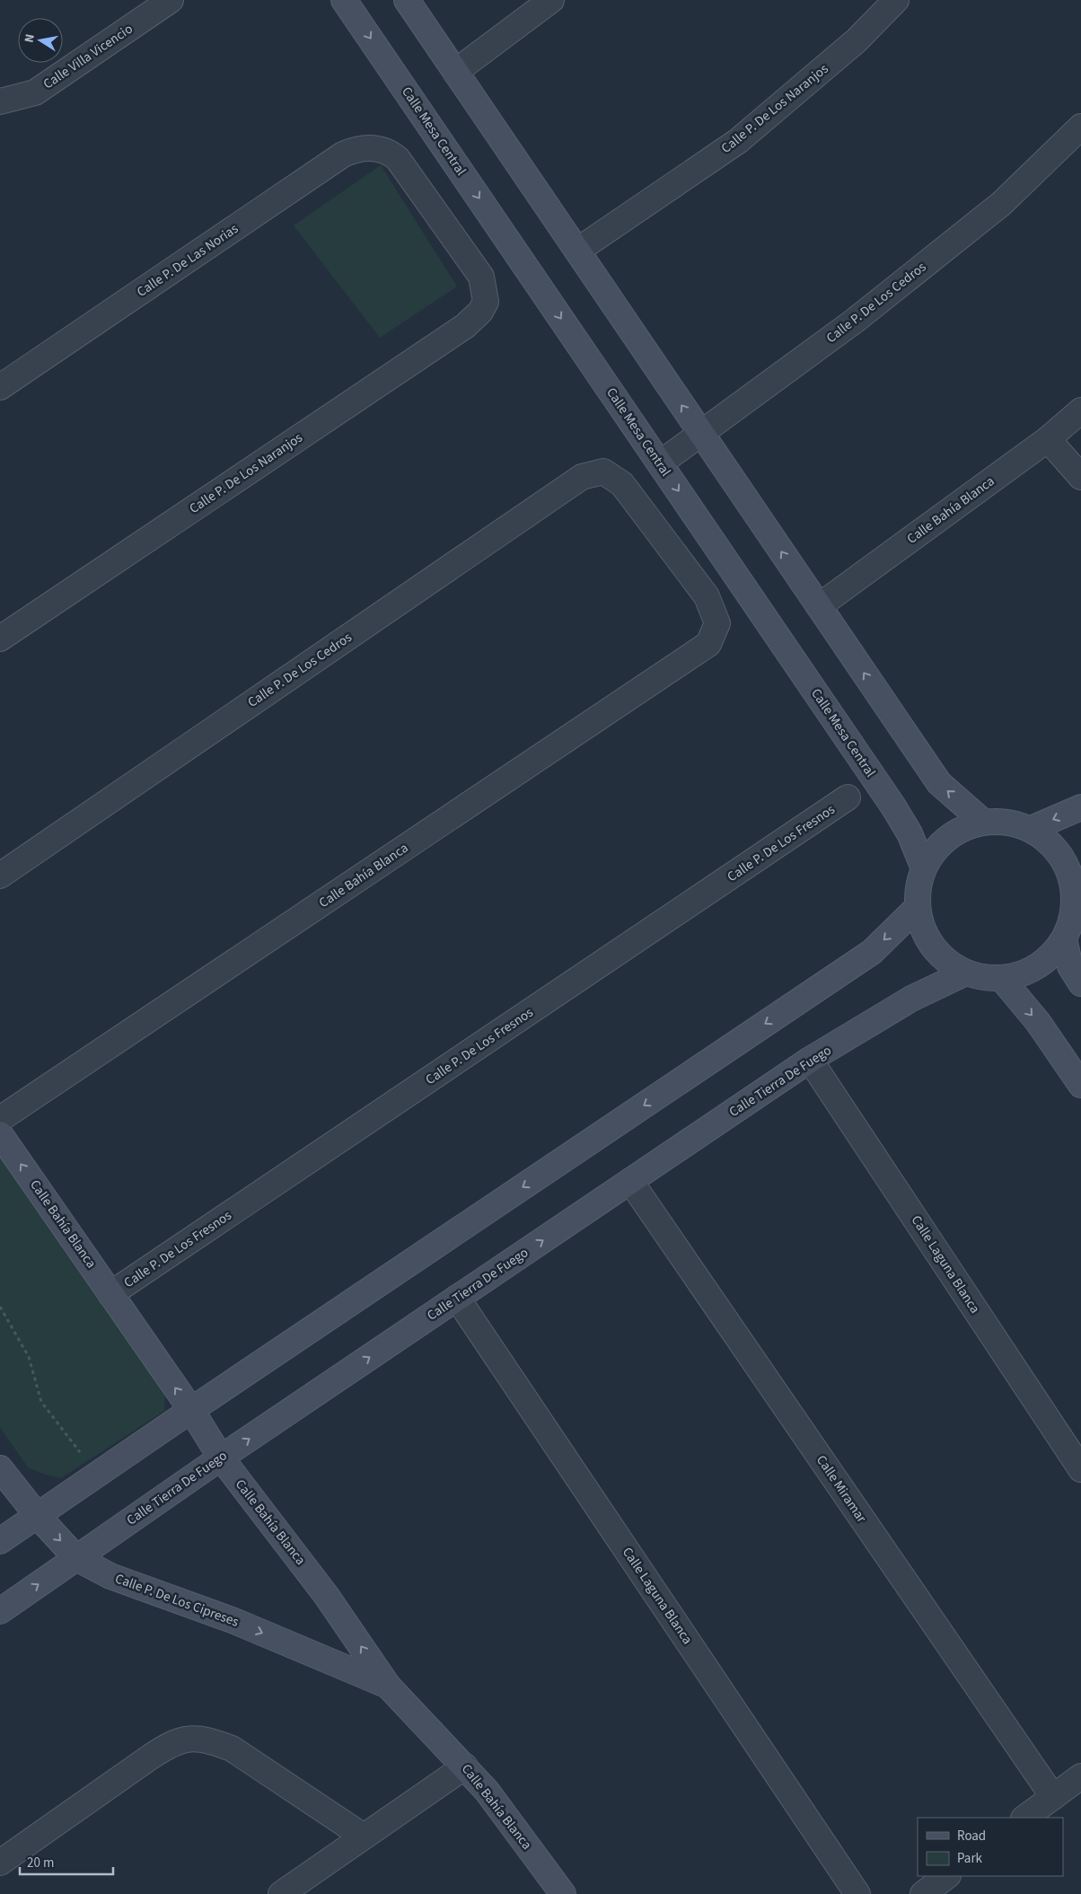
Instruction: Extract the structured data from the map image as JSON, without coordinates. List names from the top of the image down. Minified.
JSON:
{"streets":{"street":["Calle Villa Vicencio","Calle P. De Los Naranjos","Calle Mesa Central","Calle P. De Las Norias","Calle P. De Los Cedros","Calle Bahía Blanca","Calle P. De Los Fresnos","Calle Tierra De Fuego","Calle Laguna Blanca","Calle Miramar","Calle P. De Los Cipreses"]},"crossings":[["Calle P. De Los Naranjos","Calle P. De Las Norias"],["Calle Mesa Central","Calle P. De Los Cedros"],["Calle Mesa Central","Calle Tierra De Fuego"],["Calle P. De Los Cedros","Calle Bahía Blanca"],["Calle Bahía Blanca","Calle P. De Los Fresnos"],["Calle Bahía Blanca","Calle Tierra De Fuego"],["Calle Bahía Blanca","Calle P. De Los Cipreses"],["Calle Tierra De Fuego","Calle Laguna Blanca"],["Calle Tierra De Fuego","Calle Miramar"],["Calle Tierra De Fuego","Calle P. De Los Cipreses"]],"one_way":["Calle P. De Los Cipreses"],"legend":["Road","Park"],"scale_bar":"20 m","north":"left"}
